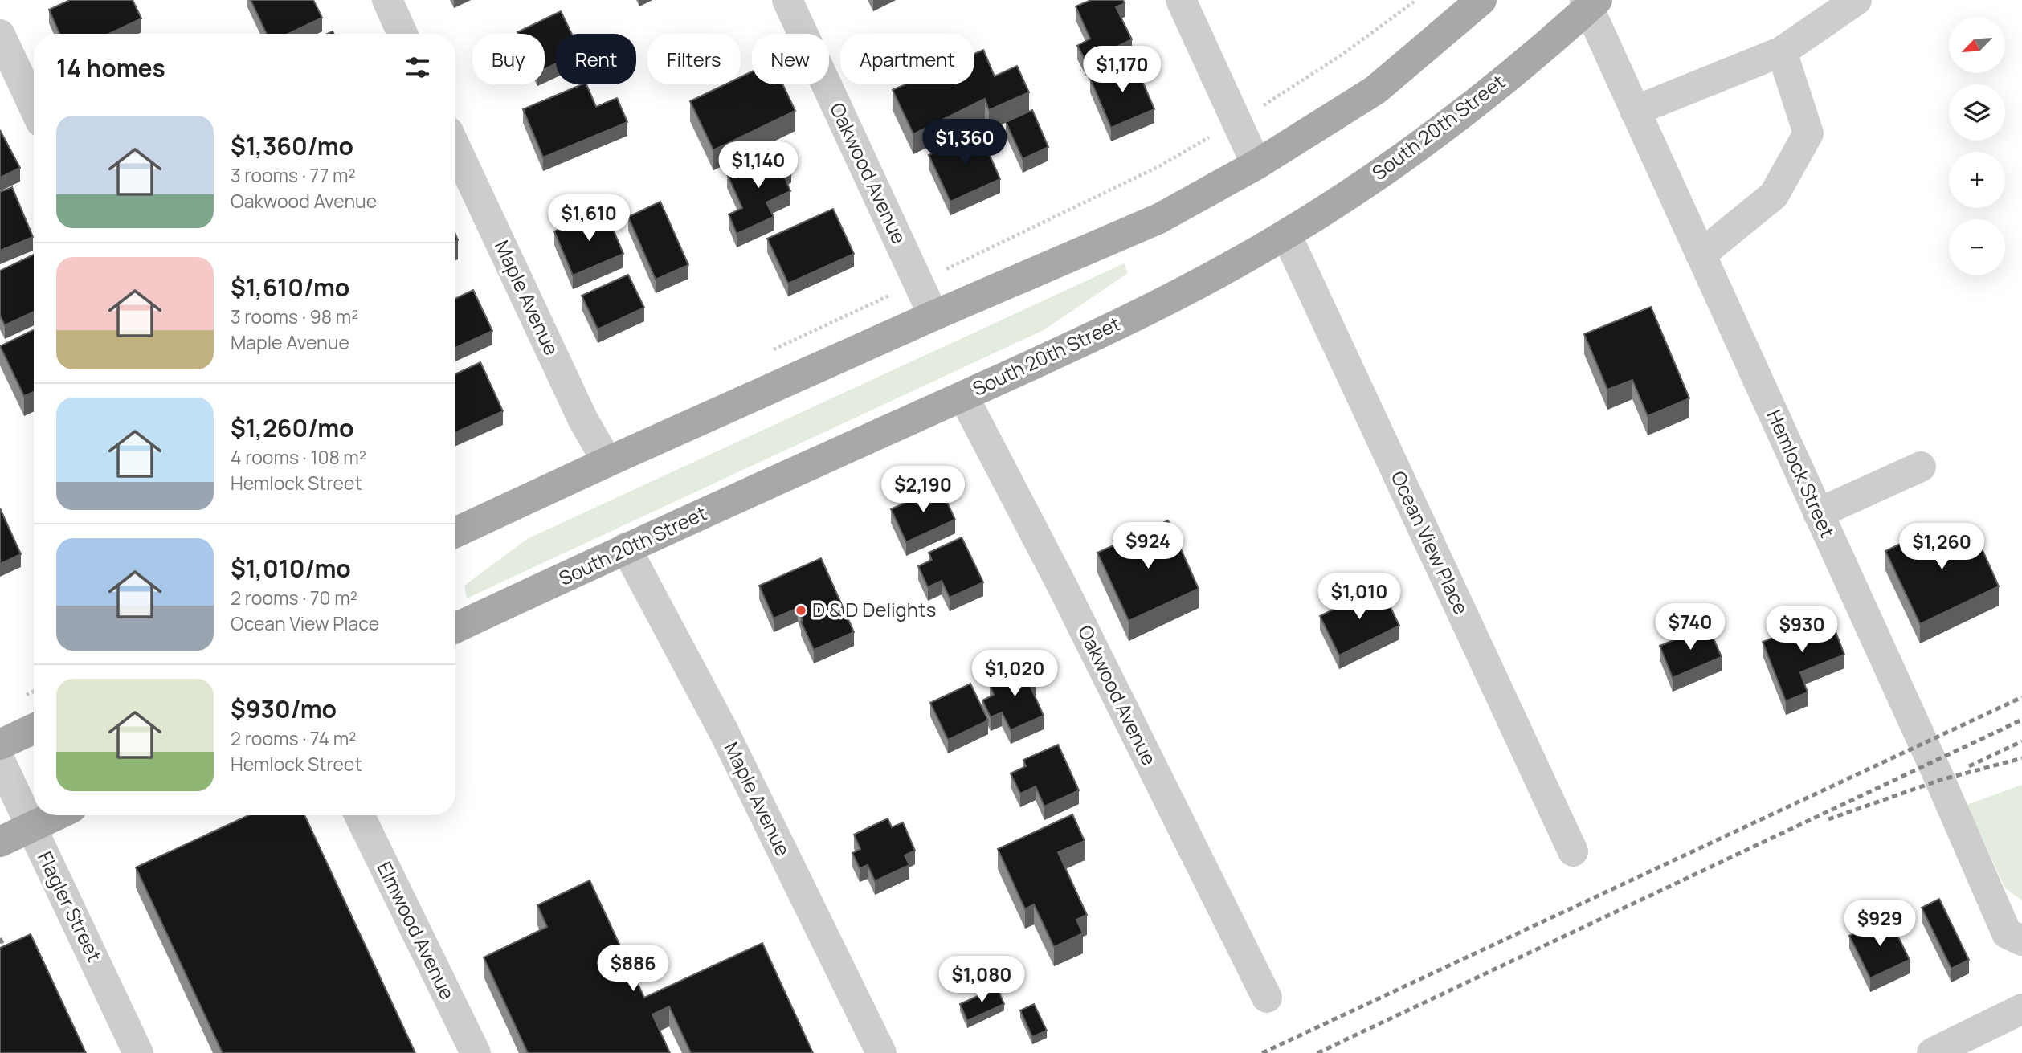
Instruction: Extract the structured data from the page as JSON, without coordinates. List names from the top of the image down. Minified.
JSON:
{"streets":{"main road":["South 20th Street"],"street":["Oakwood Avenue","Maple Avenue","Hemlock Street","Ocean View Place","Flagler Street","Elmwood Avenue"]},"crossings":[["South 20th Street","Oakwood Avenue"],["South 20th Street","Maple Avenue"],["South 20th Street","Hemlock Street"],["South 20th Street","Ocean View Place"]],"places":["D & D Delights"],"north":"bottom left","page":{"map_buttons":["+","−"],"chip":["Buy","Rent","Filters","New","Apartment"],"heading":"14 homes","price":["$1,170","$1,360","$1,140","$1,610","$2,190","$924","$1,260","$1,010","$740","$930","$1,020","$929","$886","$1,080"],"list":[{"name":"$1,360/mo","note":"3 rooms · 77 m² · Oakwood Avenue"},{"name":"$1,610/mo","note":"3 rooms · 98 m² · Maple Avenue"},{"name":"$1,260/mo","note":"4 rooms · 108 m² · Hemlock Street"},{"name":"$1,010/mo","note":"2 rooms · 70 m² · Ocean View Place"},{"name":"$930/mo","note":"2 rooms · 74 m² · Hemlock Street"}]}}
